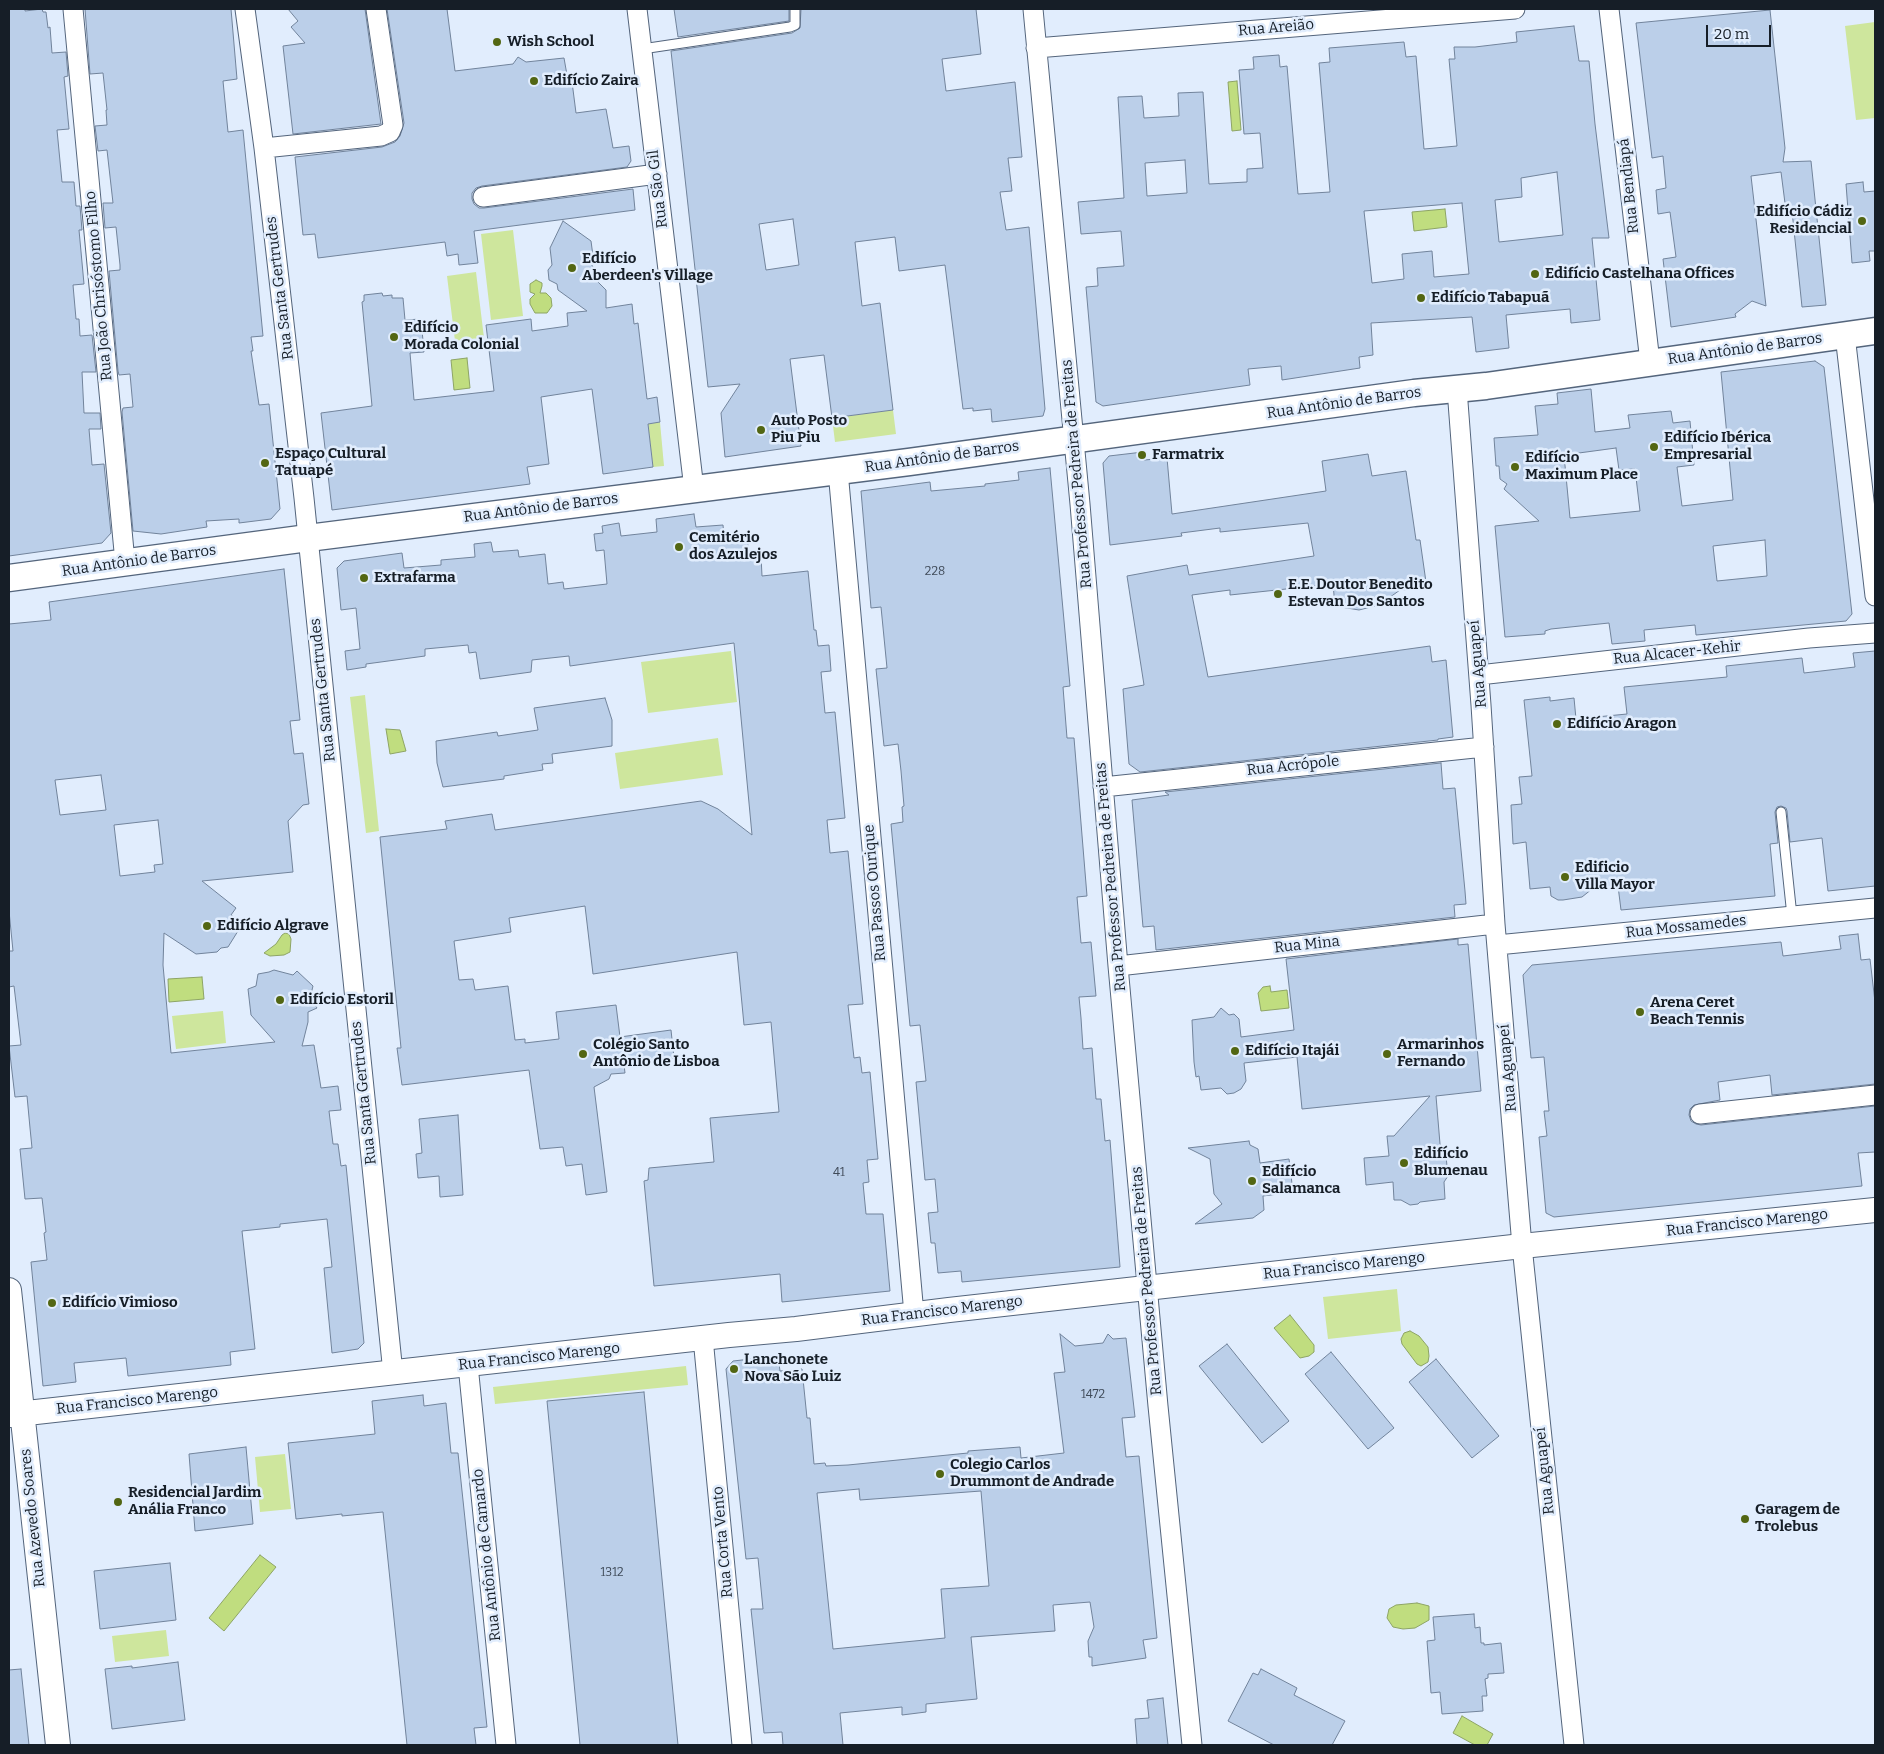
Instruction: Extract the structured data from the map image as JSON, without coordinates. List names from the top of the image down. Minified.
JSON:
{"streets":{"main road":["Rua Antônio de Barros"],"street":["Rua Areião","Rua Bendiapá","Rua São Gil","Rua João Chrisóstomo Filho","Rua Santa Gertrudes","Rua Professor Pedreira de Freitas","Rua Alcacer-Kehir","Rua Aguapeí","Rua Acrópole","Rua Passos Ourique","Rua Mossamedes","Rua Mina","Rua Francisco Marengo","Rua Azevedo Soares","Rua Corta Vento","Rua Antônio de Camardo"]},"crossings":[["Rua Areião","Rua Professor Pedreira de Freitas"],["Rua Bendiapá","Rua Antônio de Barros"],["Rua São Gil","Rua Antônio de Barros"],["Rua João Chrisóstomo Filho","Rua Antônio de Barros"],["Rua Santa Gertrudes","Rua Antônio de Barros"],["Rua Santa Gertrudes","Rua Francisco Marengo"],["Rua Antônio de Barros","Rua Professor Pedreira de Freitas"],["Rua Antônio de Barros","Rua Aguapeí"],["Rua Antônio de Barros","Rua Passos Ourique"],["Rua Professor Pedreira de Freitas","Rua Acrópole"],["Rua Professor Pedreira de Freitas","Rua Mina"],["Rua Professor Pedreira de Freitas","Rua Francisco Marengo"],["Rua Alcacer-Kehir","Rua Aguapeí"],["Rua Aguapeí","Rua Acrópole"],["Rua Aguapeí","Rua Mossamedes"],["Rua Aguapeí","Rua Mina"],["Rua Aguapeí","Rua Francisco Marengo"],["Rua Passos Ourique","Rua Francisco Marengo"],["Rua Francisco Marengo","Rua Azevedo Soares"],["Rua Francisco Marengo","Rua Corta Vento"],["Rua Francisco Marengo","Rua Antônio de Camardo"]],"places":["Wish School","Edifício Zaira","Edifício Cádiz Residencial","Edifício Aberdeen's Village","Edifício Castelhana Offices","Edifício Tabapuã","Edifício Morada Colonial","Auto Posto Piu Piu","Edifício Ibérica Empresarial","Farmatrix","Espaço Cultural Tatuapé","Edifício Maximum Place","Cemitério dos Azulejos","Extrafarma","E.E. Doutor Benedito Estevan Dos Santos","Edifício Aragon","Edificio Villa Mayor","Edifício Algrave","Edifício Estoril","Arena Ceret Beach Tennis","Edifício Itajái","Colégio Santo Antônio de Lisboa","Armarinhos Fernando","Edifício Blumenau","Edifício Salamanca","Edifício Vimioso","Lanchonete Nova São Luiz","Colegio Carlos Drummont de Andrade","Residencial Jardim Anália Franco","Garagem de Trolebus"],"house_numbers":["228","41","1472","1312"],"scale_bar":"20 m"}
